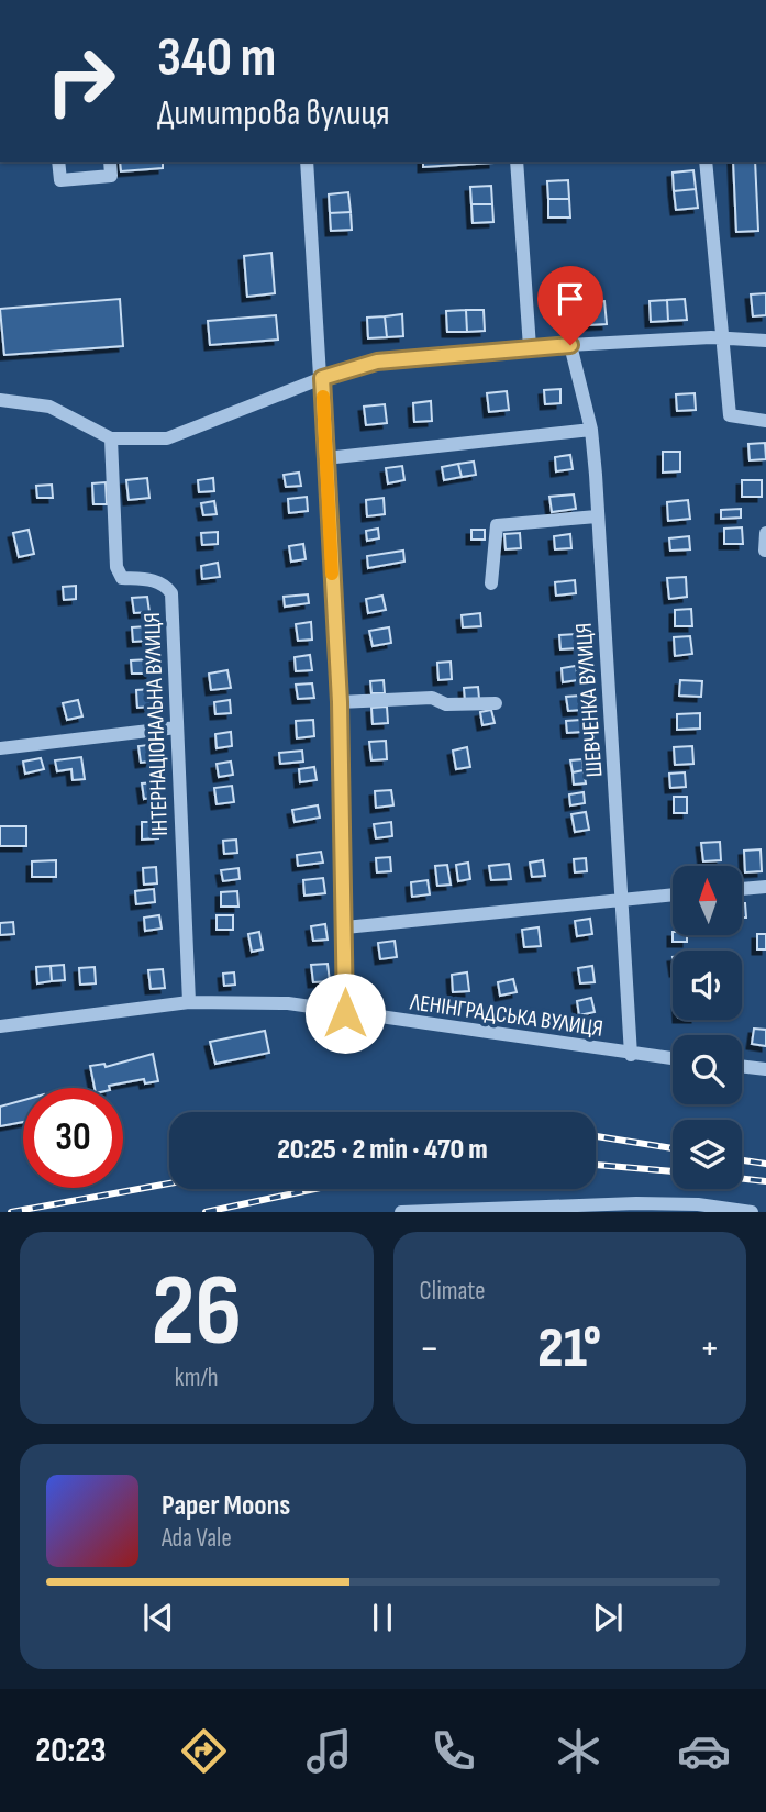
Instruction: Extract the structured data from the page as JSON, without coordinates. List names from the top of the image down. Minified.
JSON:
{"streets":{"street":["ШЕВЧЕНКА ВУЛИЦЯ","ІНТЕРНАЦІОНАЛЬНА ВУЛИЦЯ","ЛЕНІНГРАДСЬКА ВУЛИЦЯ"]},"crossings":[["ШЕВЧЕНКА ВУЛИЦЯ","ЛЕНІНГРАДСЬКА ВУЛИЦЯ"],["ІНТЕРНАЦІОНАЛЬНА ВУЛИЦЯ","ЛЕНІНГРАДСЬКА ВУЛИЦЯ"]],"north":"top","page":{"turn":["340 m","Димитрова вулиця"],"limit":"30","trip":"20:25 · 2 min · 470 m","tile":[["26","km/h"],"Climate"],"heat":["−","21°","+"],"song":["Paper Moons","Ada Vale"],"tabs":"20:23"}}
